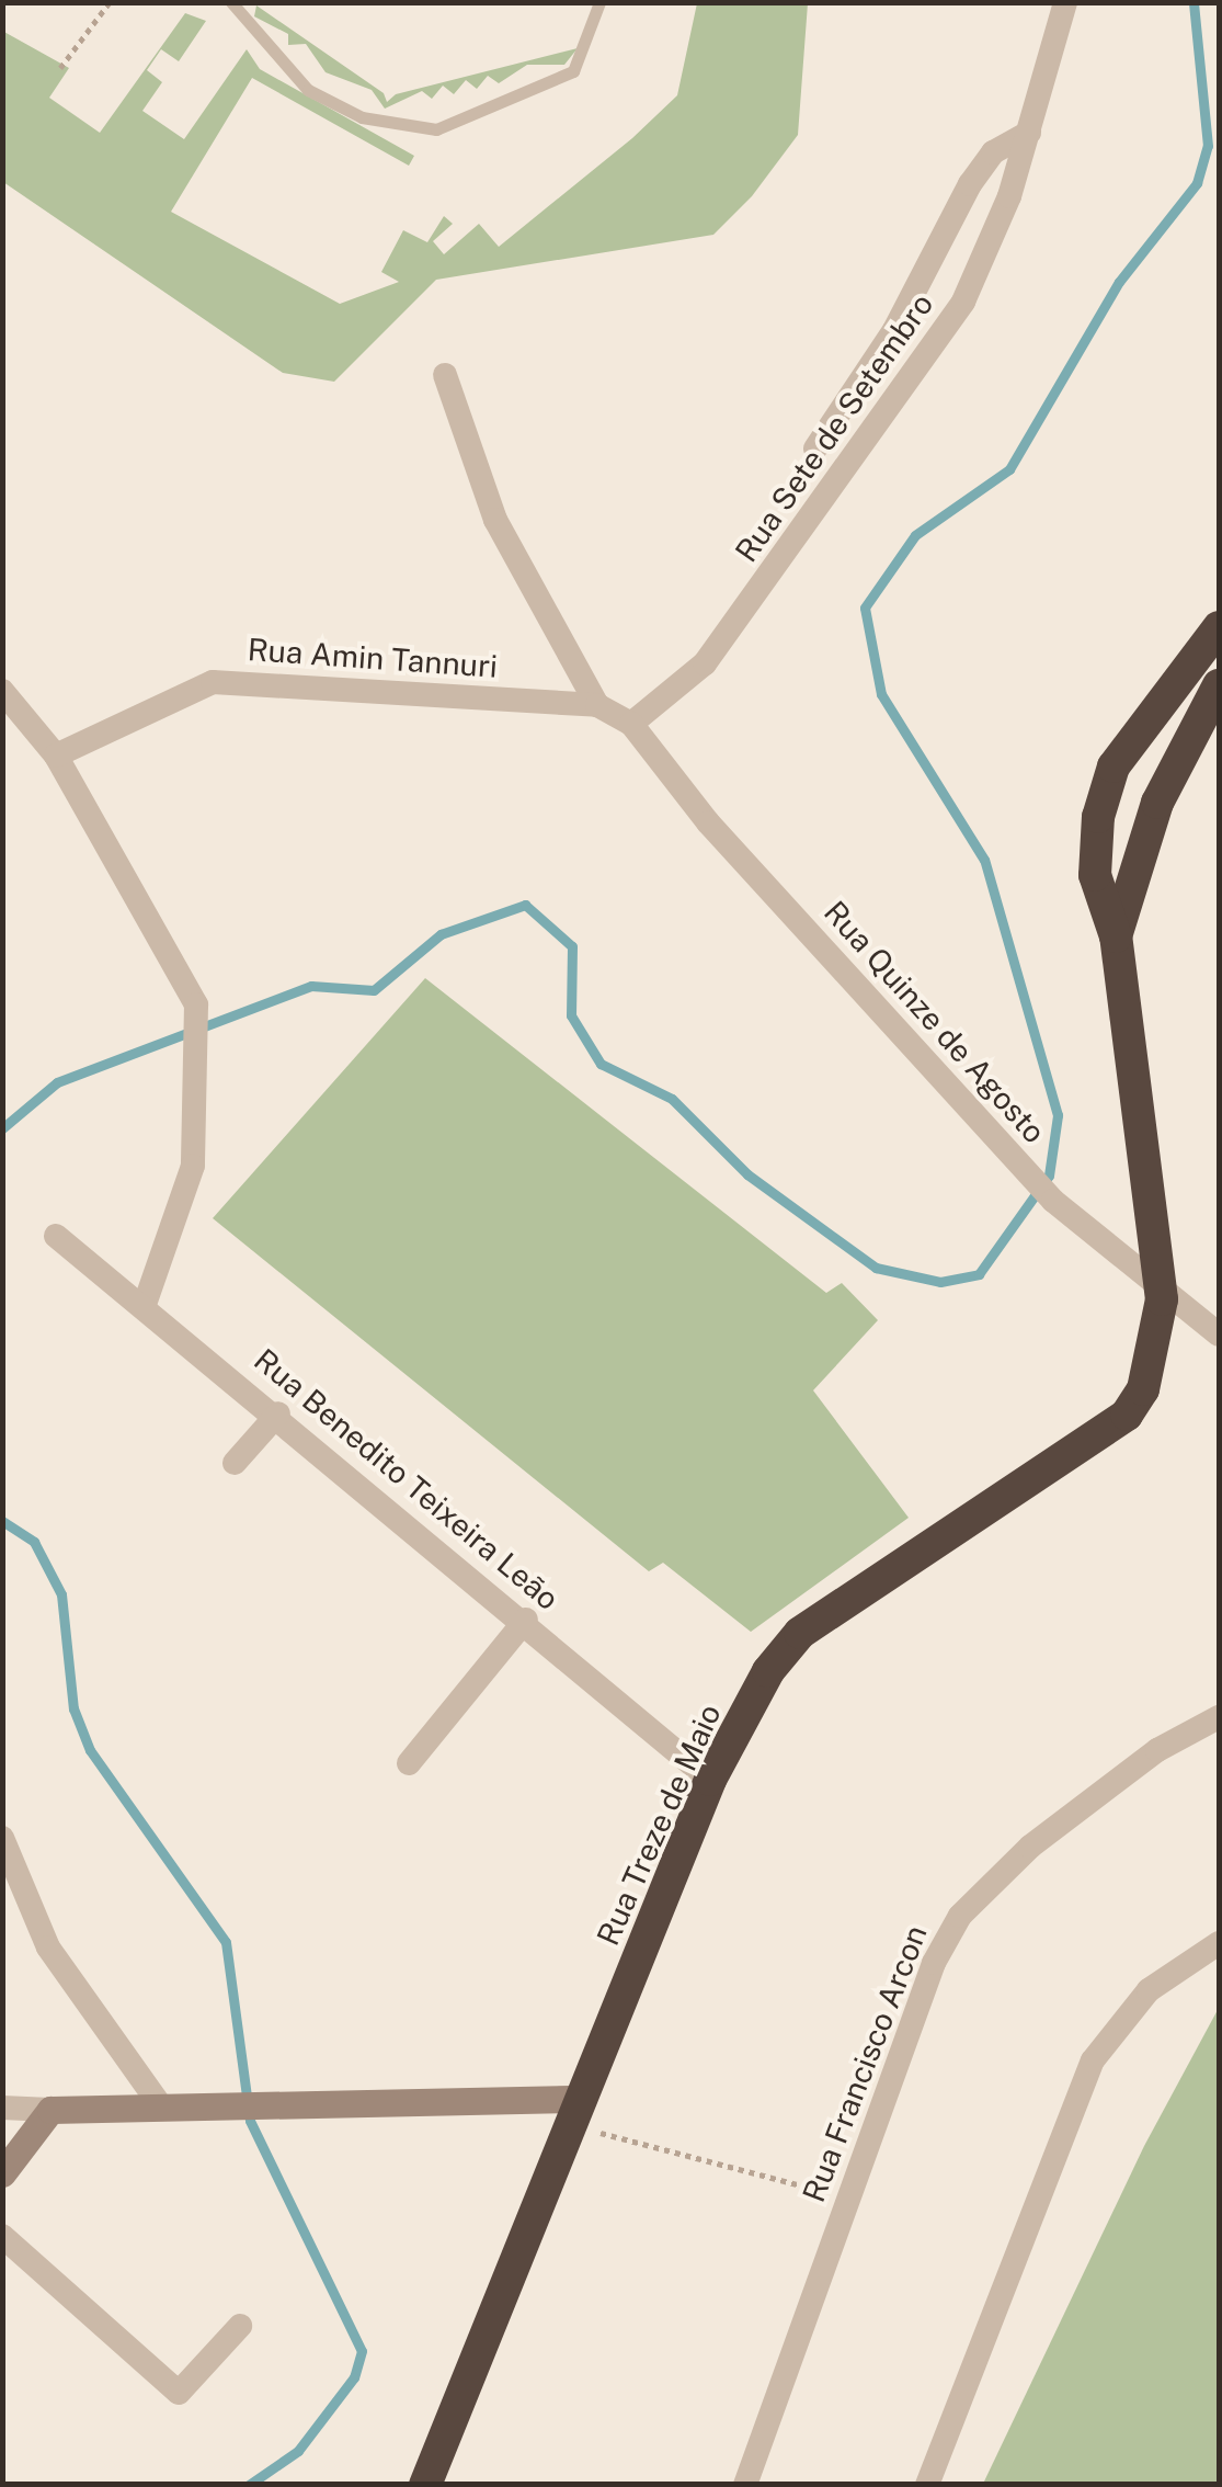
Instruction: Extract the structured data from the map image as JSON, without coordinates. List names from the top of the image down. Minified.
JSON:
{"streets":{"highway":["Rua Treze de Maio"],"street":["Rua Sete de Setembro","Rua Amin Tannuri","Rua Quinze de Agosto","Rua Benedito Teixeira Leão","Rua Francisco Arcon"]},"crossings":[["Rua Sete de Setembro","Rua Amin Tannuri"],["Rua Sete de Setembro","Rua Quinze de Agosto"],["Rua Amin Tannuri","Rua Quinze de Agosto"],["Rua Quinze de Agosto","Rua Treze de Maio"],["Rua Benedito Teixeira Leão","Rua Treze de Maio"]]}
